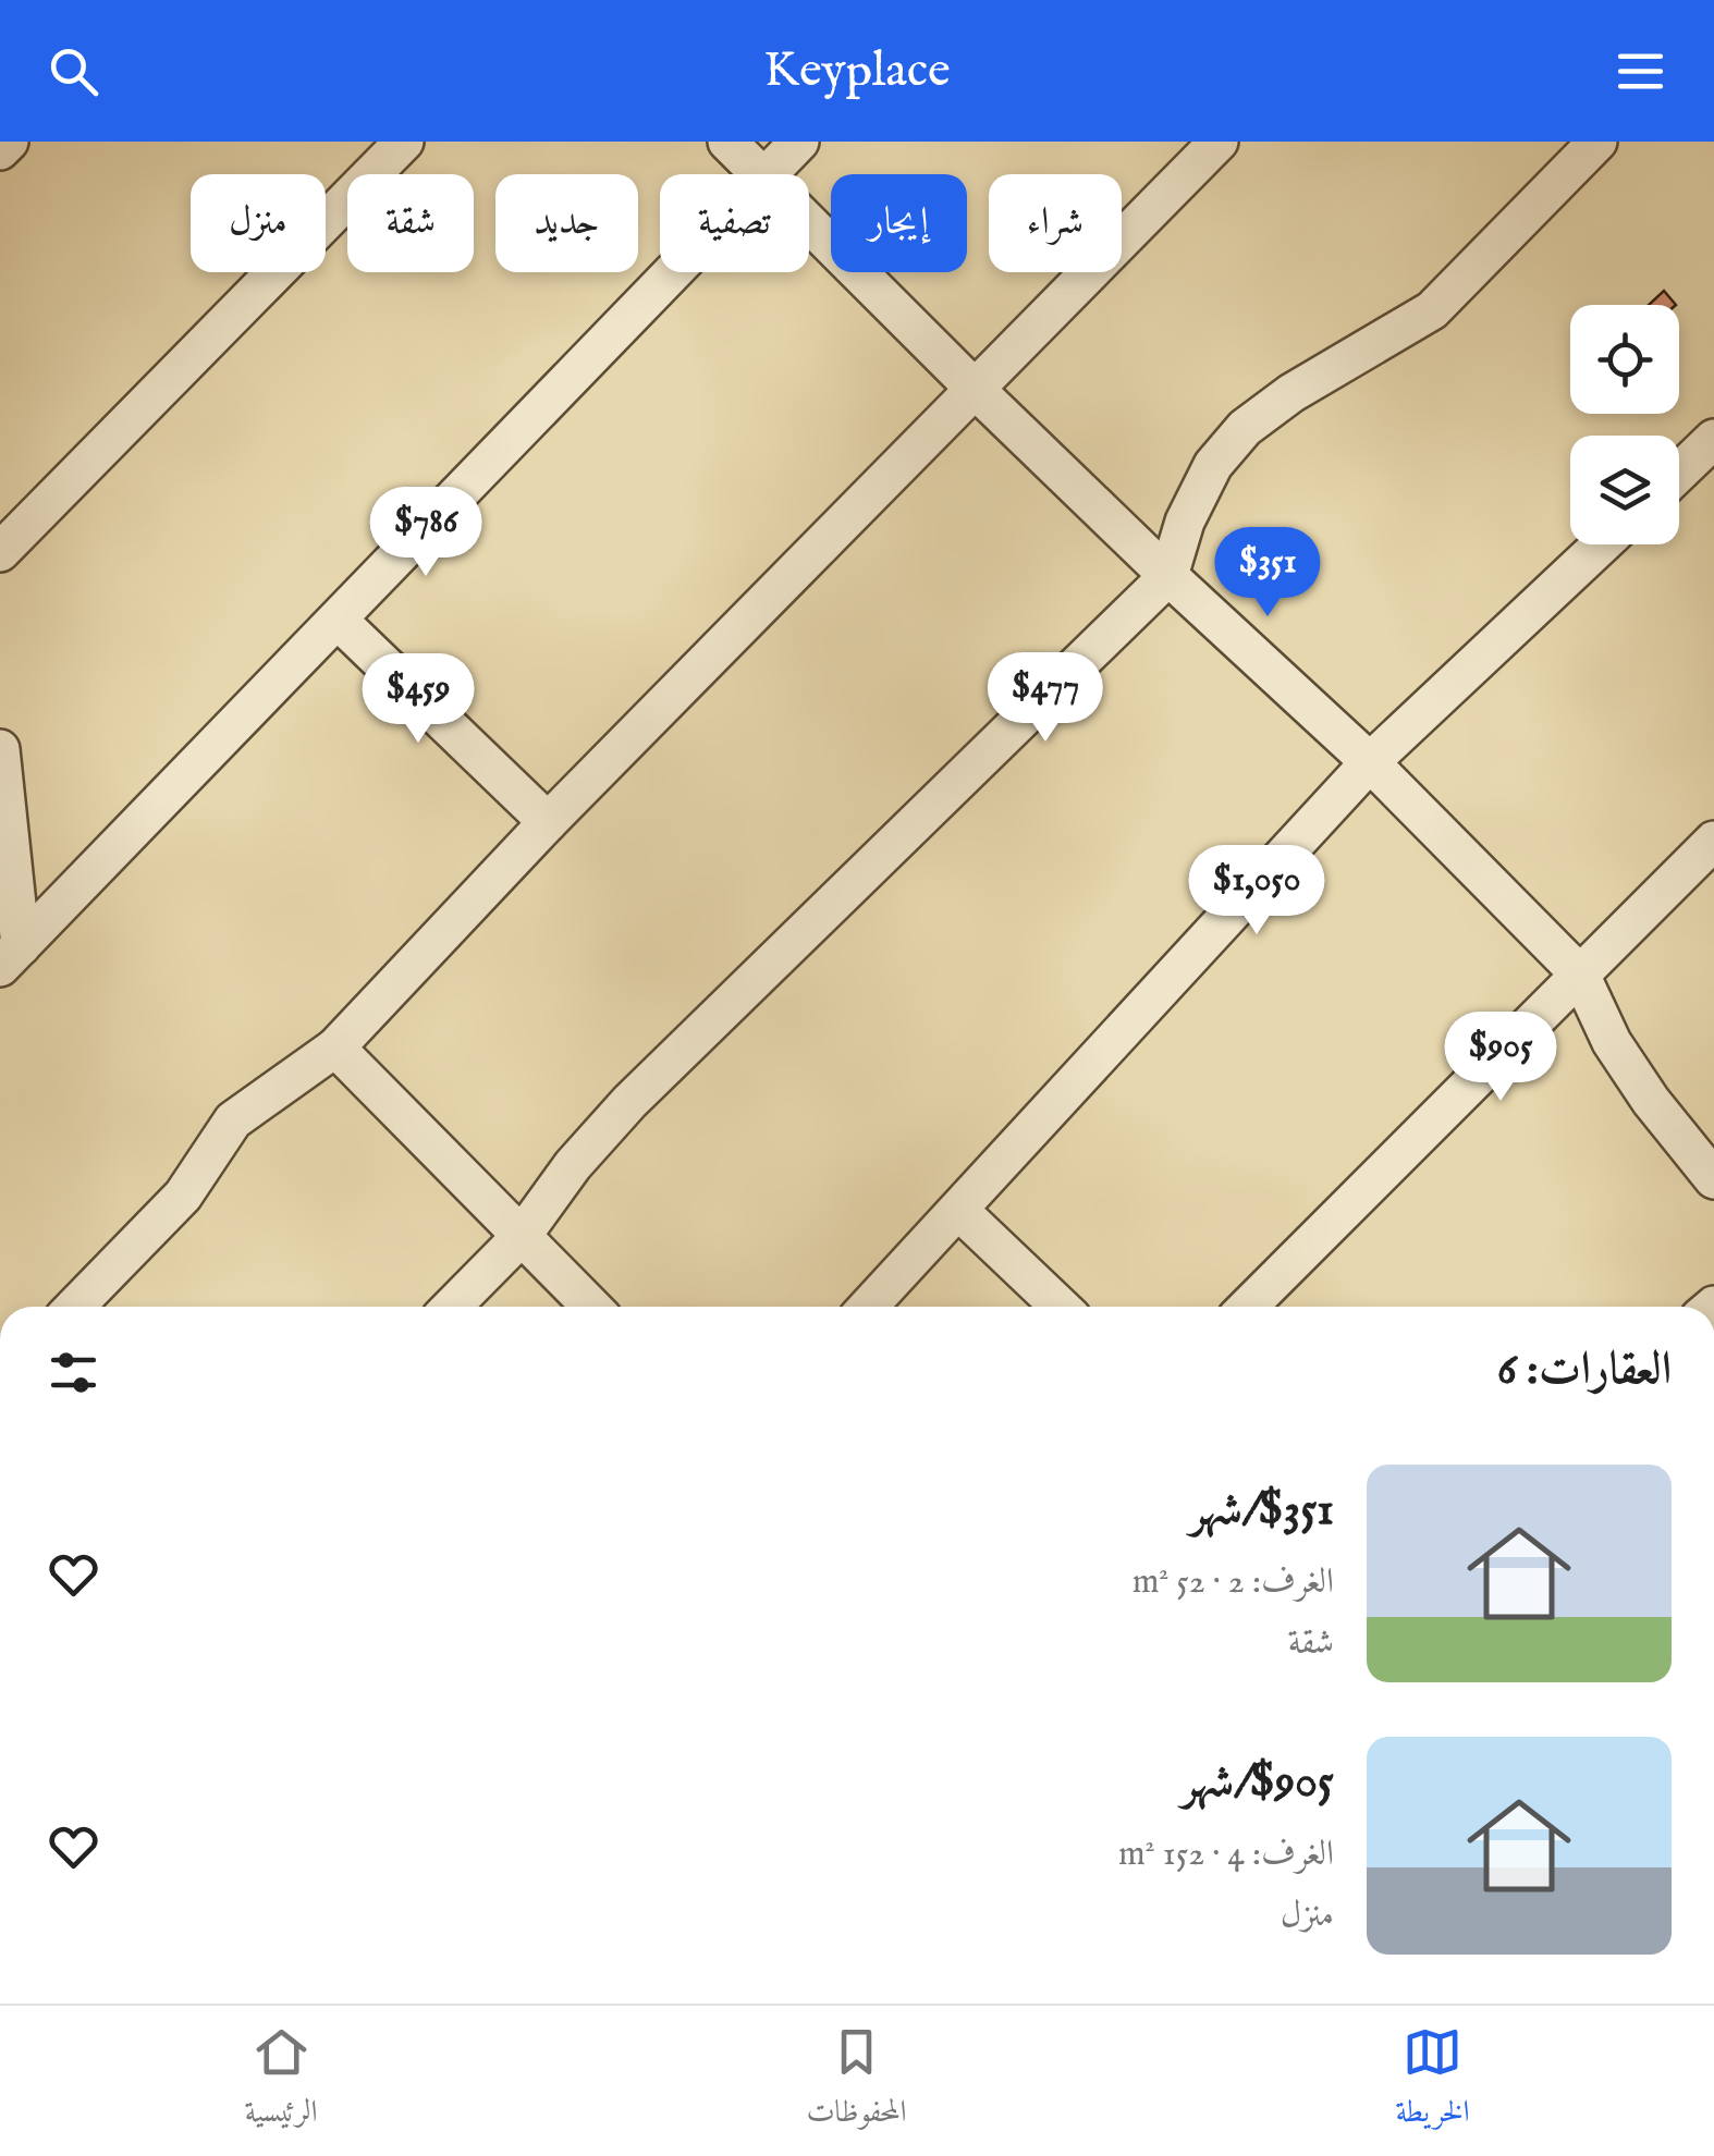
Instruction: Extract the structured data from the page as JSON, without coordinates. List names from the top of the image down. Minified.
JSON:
{"page":{"header":"Keyplace","chip":["شراء","إيجار","تصفية","جديد","شقة","منزل"],"price":["$786","$351","$477","$459","$1,050","$905"],"heading":"العقارات: 6","list":[{"name":"$351/شهر","note":"الغرف: 2 · 52 m² · شقة"},{"name":"$905/شهر","note":"الغرف: 4 · 152 m² · منزل"}],"tabs":["الخريطة","المحفوظات","الرئيسية"]}}
